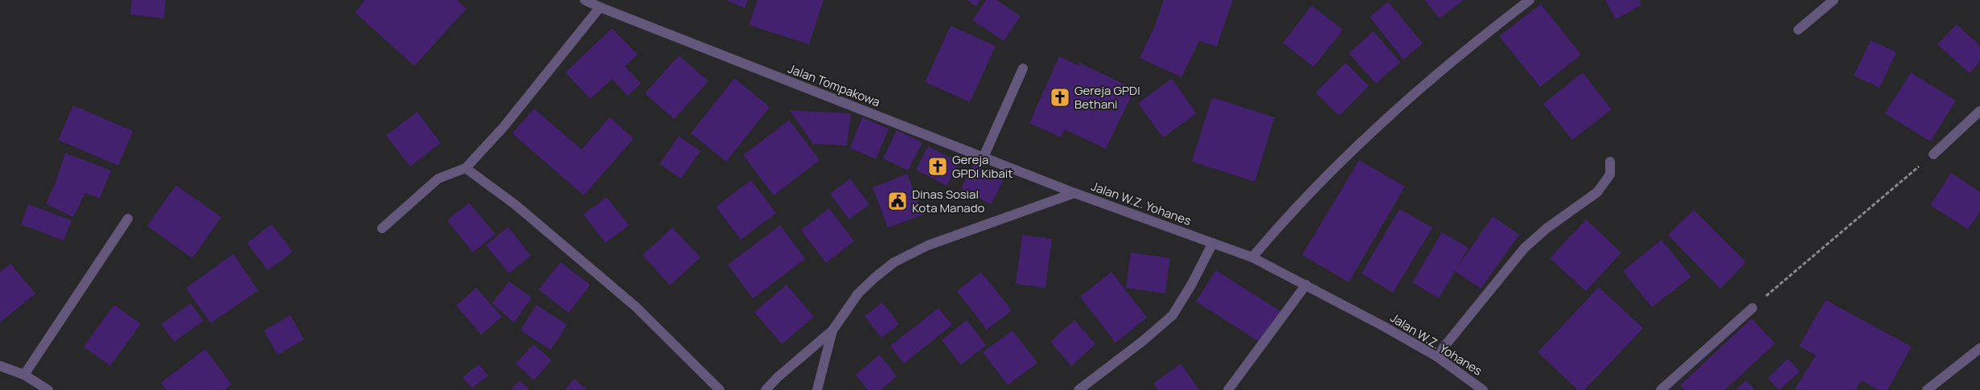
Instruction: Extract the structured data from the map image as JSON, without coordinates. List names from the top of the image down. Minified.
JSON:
{"streets":{"street":["Jalan Tompakowa","Jalan W.Z. Yohanes"]},"crossings":[["Jalan Tompakowa","Jalan W.Z. Yohanes"]],"places":{"church":["Gereja GPDI Bethani","Gereja GPDI Kibait"],"public building":["Dinas Sosial Kota Manado"]}}
